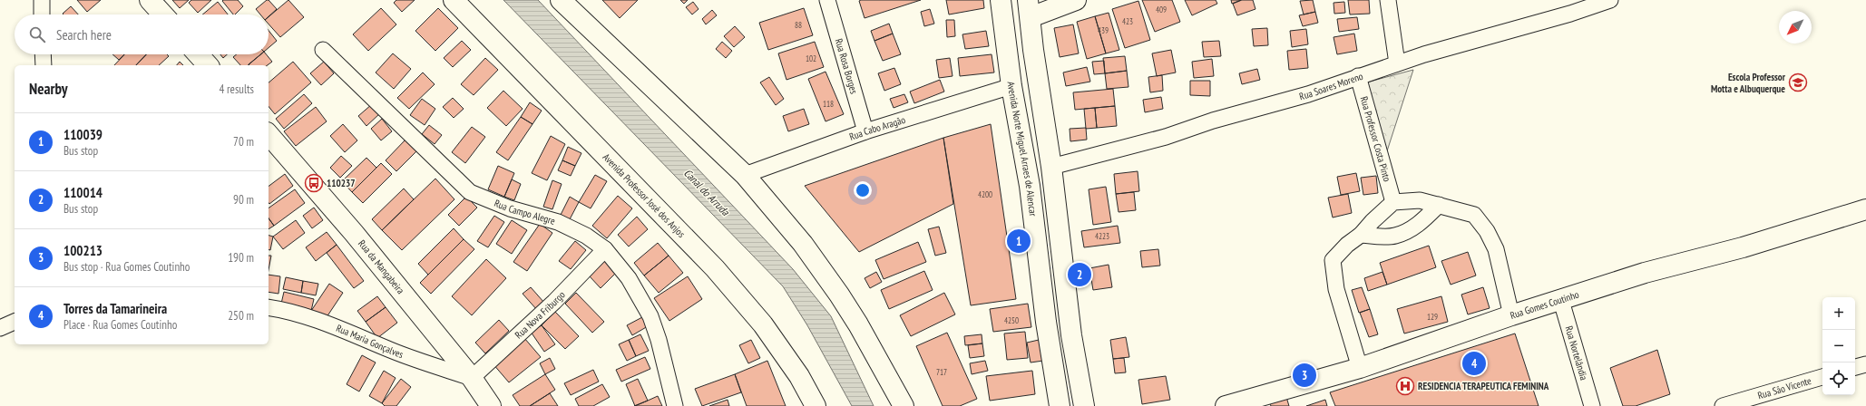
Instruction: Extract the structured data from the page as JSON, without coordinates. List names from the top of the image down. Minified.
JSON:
{"streets":{"main road":["Avenida Norte Miguel Arraes de Alencar","Avenida Professor José dos Anjos","Rua da Mangabeira","Rua Gomes Coutinho"],"street":["Rua Rosa Borges","Rua Soares Moreno","Rua Cabo Aragão","Rua Professor Costa Pinto","Rua Campo Alegre","Rua Nova Friburgo","Rua Maria Gonçalves","Rua Nortelândia","Rua São Vicente"]},"crossings":[["Rua Rosa Borges","Rua Cabo Aragão"],["Rua Soares Moreno","Rua Professor Costa Pinto"],["Rua Cabo Aragão","Avenida Norte Miguel Arraes de Alencar"],["Rua Campo Alegre","Rua Nova Friburgo"],["Rua da Mangabeira","Rua Nova Friburgo"],["Rua da Mangabeira","Rua Maria Gonçalves"],["Rua Gomes Coutinho","Rua Nortelândia"],["Rua Nova Friburgo","Rua Maria Gonçalves"]],"water":["Canal do Arruda"],"places":{"school or university":["Escola Professor Motta e Albuquerque"],"bus stop":["110237"],"hospital":["RESIDENCIA TERAPEUTICA FEMININA"]},"house_numbers":["409","423","88","439","102","118","4200","4223","129","4250","717"],"north":"bottom left","page":{"search":"Search here","heading":["Nearby","4 results"],"list":[{"mark":"1","name":"110039","note":"Bus stop","value":"70 m"},{"mark":"2","name":"110014","note":"Bus stop","value":"90 m"},{"mark":"3","name":"100213","note":"Bus stop · Rua Gomes Coutinho","value":"190 m"},{"mark":"4","name":"Torres da Tamarineira","note":"Place · Rua Gomes Coutinho","value":"250 m"}],"pins":["1","2","4","3"],"map_buttons":["+","−"]}}
